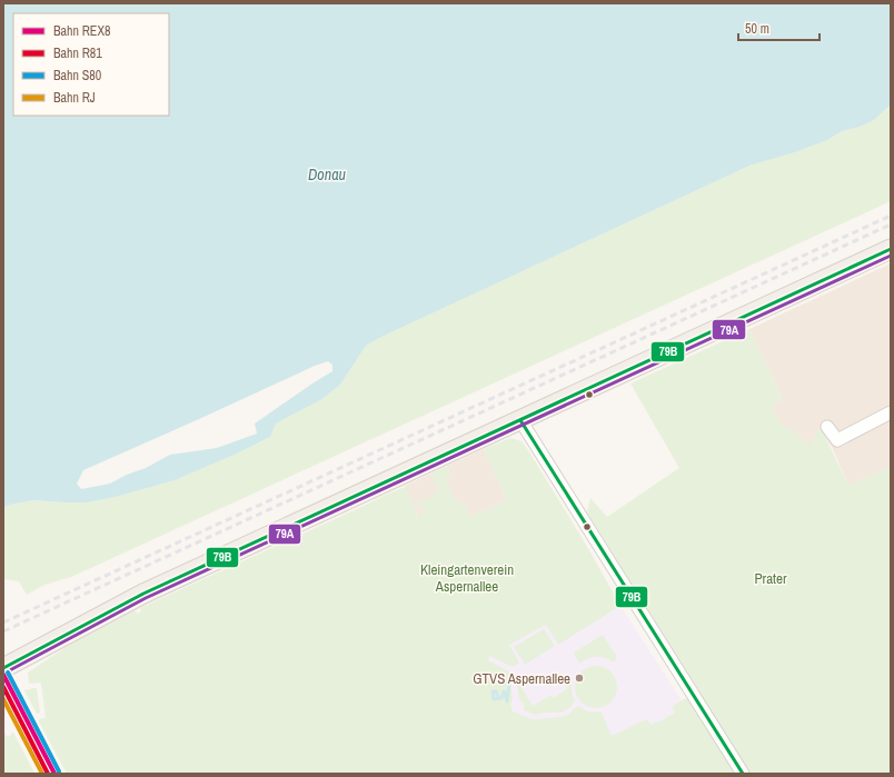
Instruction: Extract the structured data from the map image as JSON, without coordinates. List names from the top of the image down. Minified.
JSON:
{"water":["Donau"],"parks":["Kleingartenverein Aspernallee","Prater"],"places":["GTVS Aspernallee"],"lines":["transit line 79B","transit line 79A","rail line S80","rail line REX8","rail line R81","rail line RJ"],"legend":["Bahn REX8","Bahn R81","Bahn S80","Bahn RJ"],"scale_bar":"50 m"}
